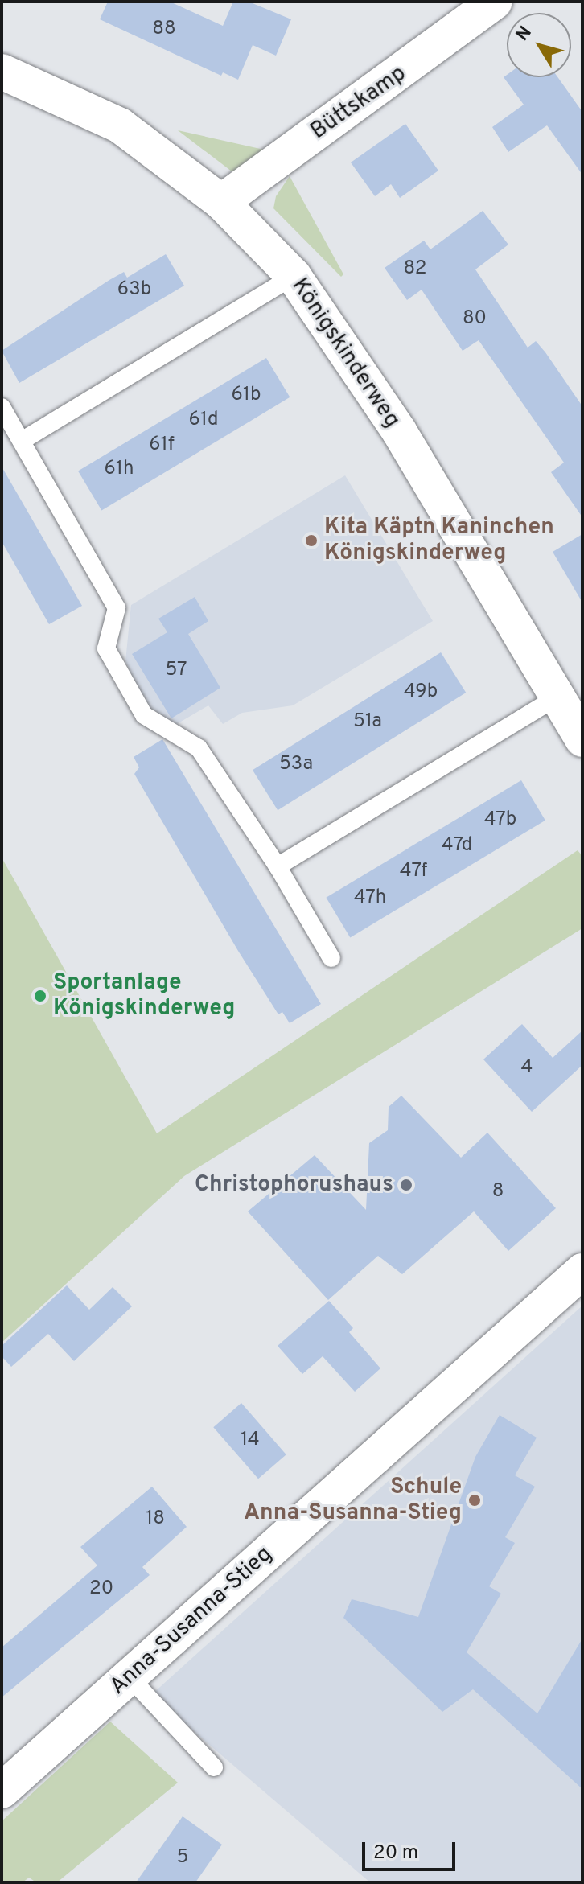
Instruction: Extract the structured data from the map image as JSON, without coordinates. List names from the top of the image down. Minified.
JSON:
{"streets":{"street":["Büttskamp","Königskinderweg","Anna-Susanna-Stieg"]},"crossings":[["Büttskamp","Königskinderweg"]],"places":["Kita Käptn Kaninchen Königskinderweg","Sportanlage Königskinderweg","Christophorushaus","Schule Anna-Susanna-Stieg"],"house_numbers":["88","82","63b","80","61b","61d","61f","61h","57","49b","51a","53a","47b","47d","47f","47h","4","8","14","18","20","5"],"scale_bar":"20 m","north":"top left"}
